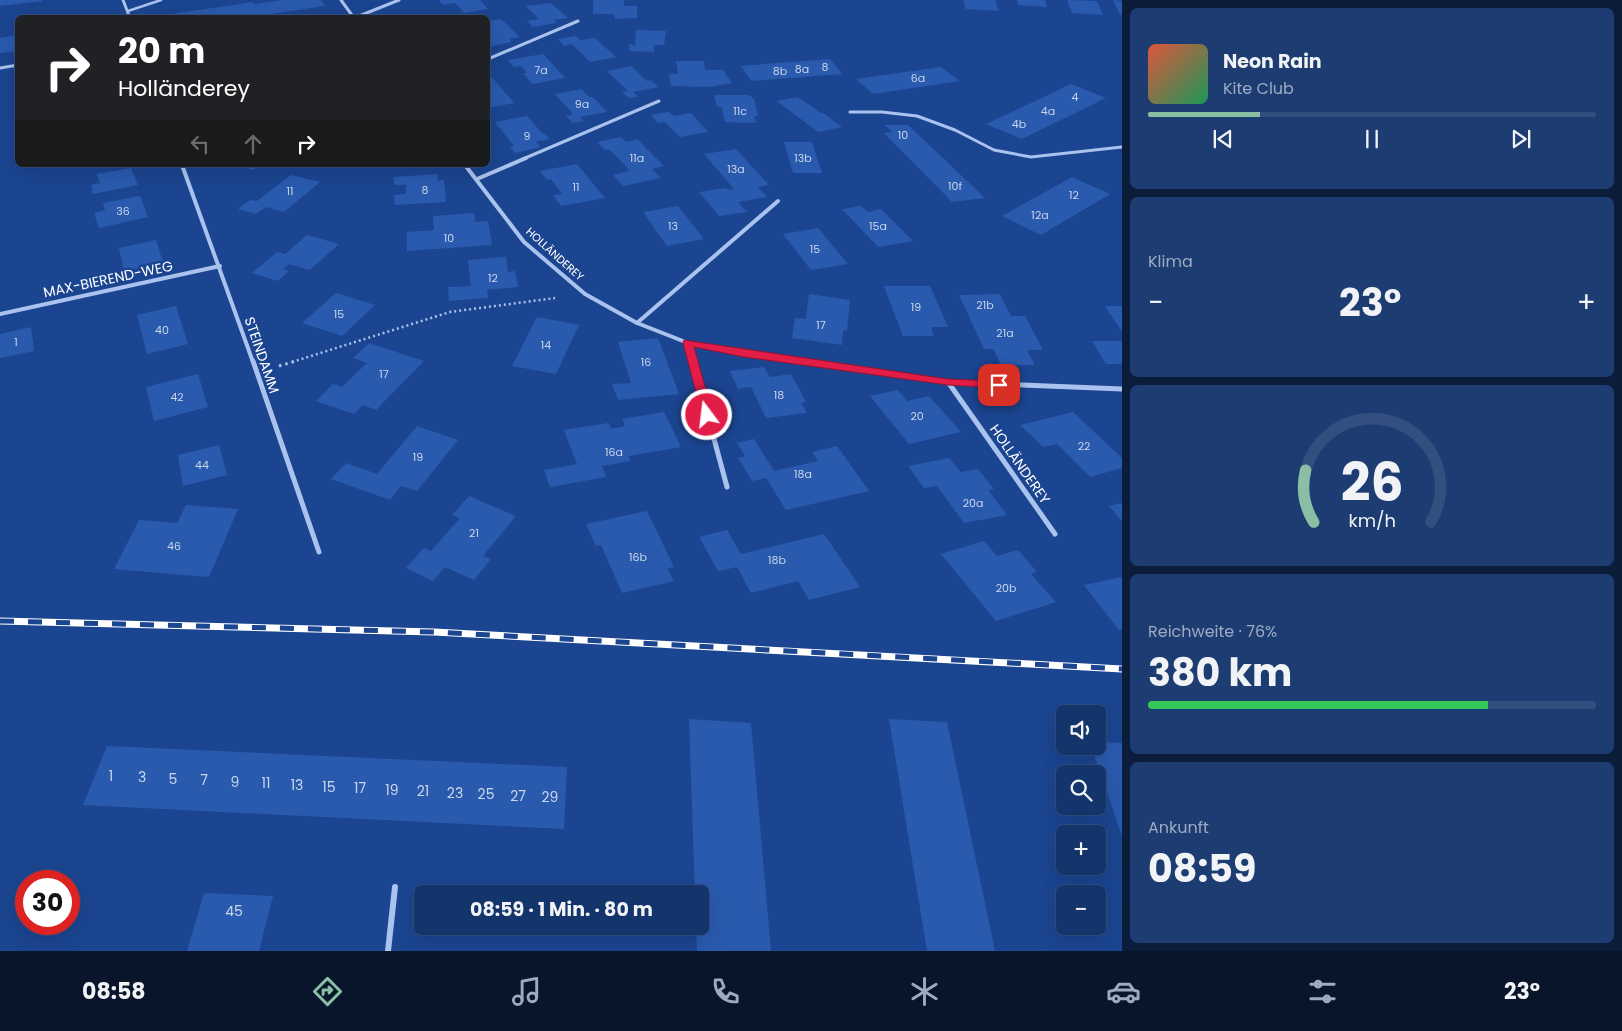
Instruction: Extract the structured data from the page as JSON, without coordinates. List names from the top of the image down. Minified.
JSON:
{"streets":{"street":["HOLLÄNDEREY","MAX-BIEREND-WEG","STEINDAMM"]},"crossings":[["MAX-BIEREND-WEG","STEINDAMM"]],"house_numbers":["8","8a","7a","8b","6a","4","9a","11c","4a","4b","10","9","11a","13b","13a","10f","11","8","11","12","36","12a","13","15a","10","15","12","21b","19","15","17","40","21a","1","14","16","17","18","42","20","22","16a","19","44","18a","20a","21","46","16b","18b","20b","1","3","5","7","9","11","13","15","17","19","21","23","25","27","29","45"],"page":{"turn":["20 m","Holländerey"],"song":["Neon Rain","Kite Club"],"tile":["Klima",["Reichweite · 76%","380 km"],["Ankunft","08:59"]],"heat":["−","23°","+"],"map_buttons":["+","−"],"limit":"30","trip":"08:59 · 1 Min. · 80 m","tabs":["08:58","23°"],"gauge":["26","km/h"]}}
